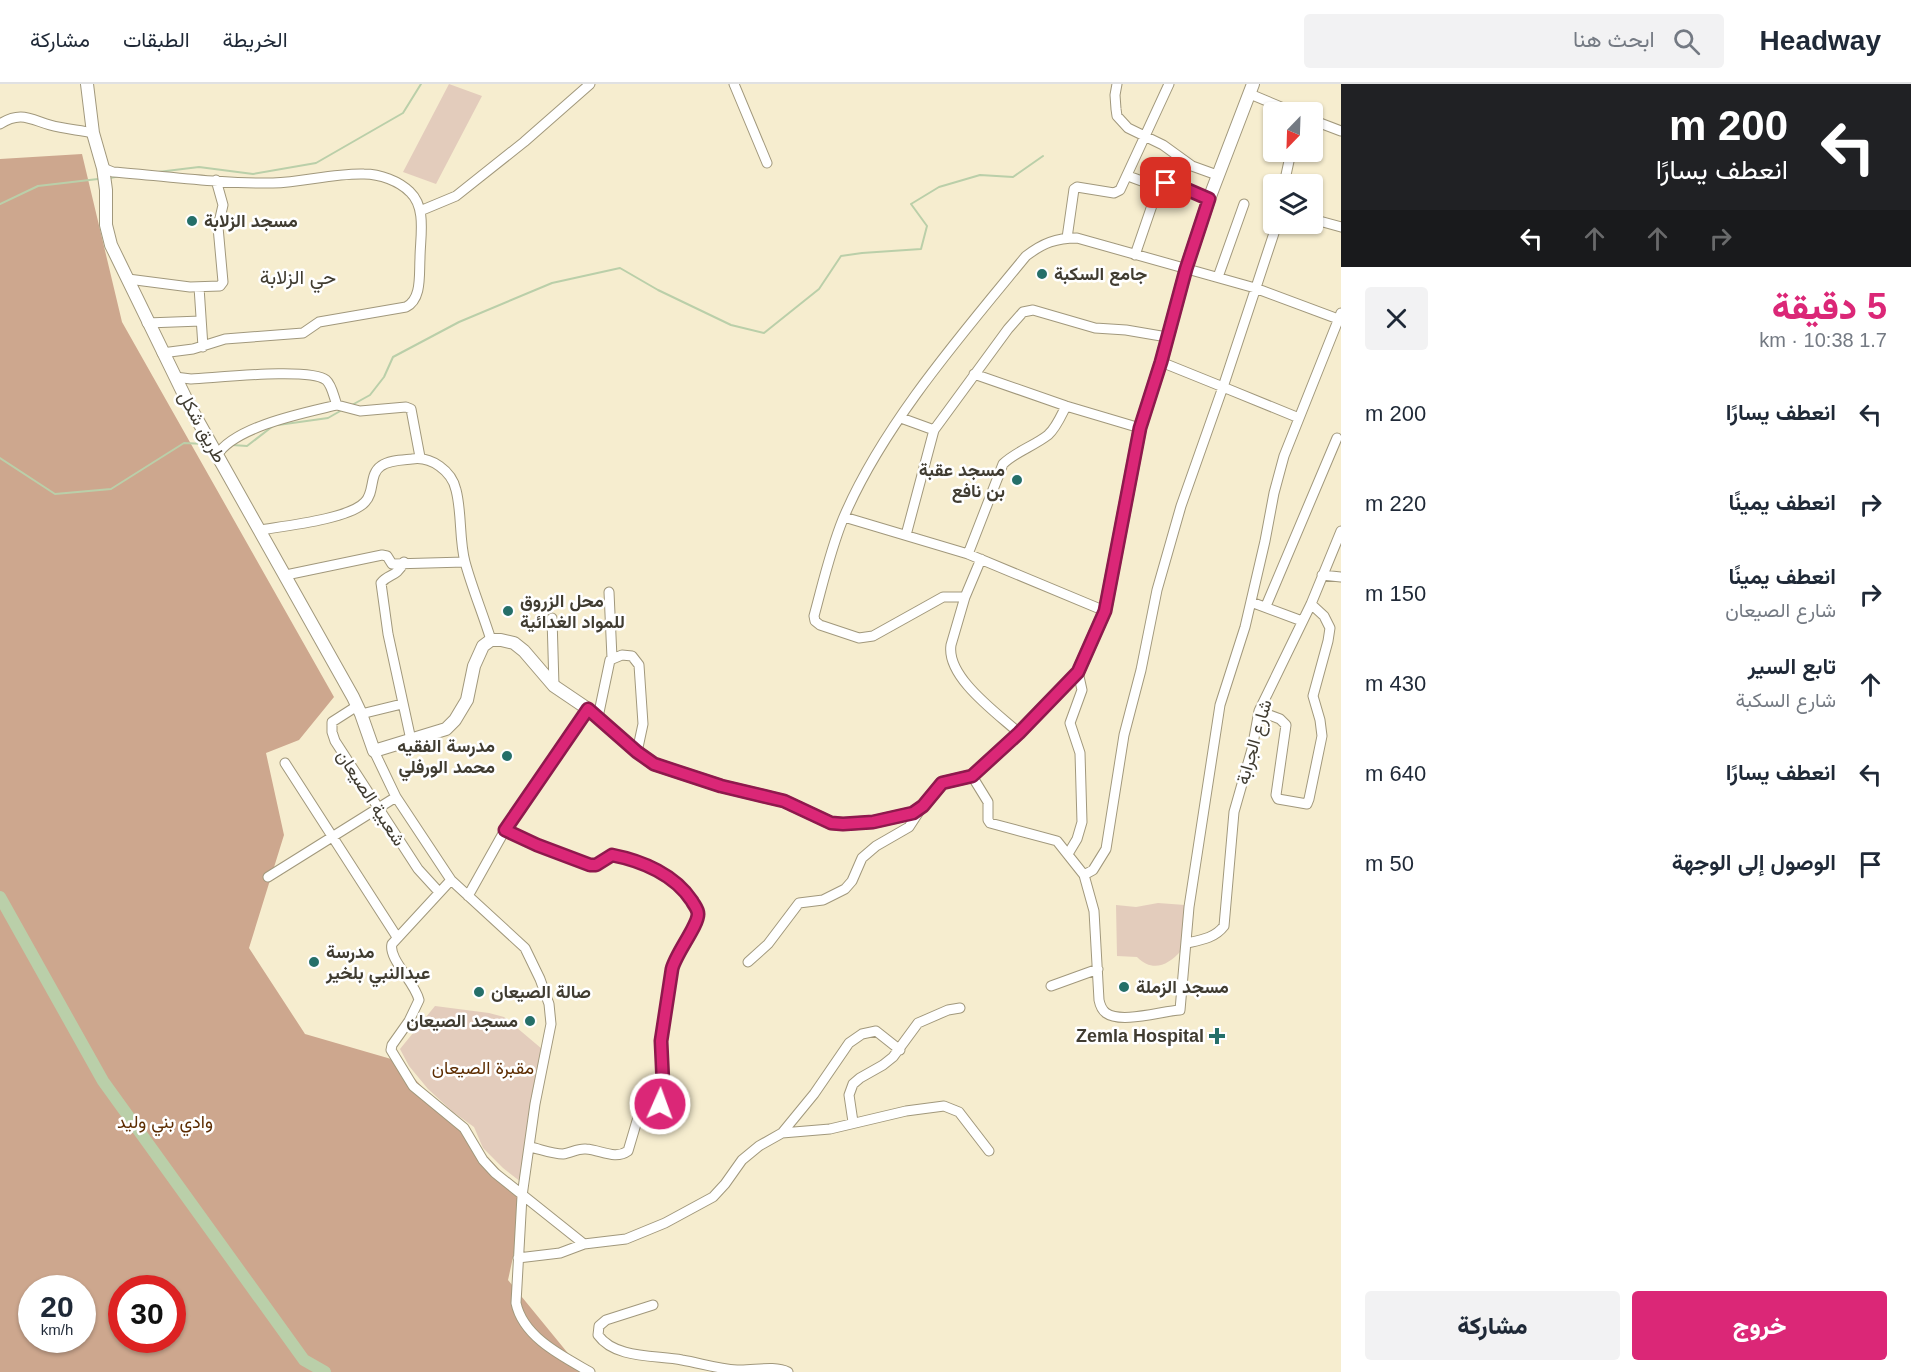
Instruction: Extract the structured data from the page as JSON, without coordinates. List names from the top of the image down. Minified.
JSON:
{"streets":{"main road":["طريق شكل"],"street":["شارع الجرابة","شعبية الصيعان"]},"crossings":[["طريق شكل","شعبية الصيعان"]],"districts":["حي الزلابة"],"parks":["مقبرة الصيعان","وادي بني وليد"],"places":{"other":["مسجد الزلابة","جامع السكبة","مسجد عقبة بن نافع","محل الزروق للمواد الغدائية","مدرسة الفقيه محمد الورفلي","مدرسة عبدالنبي بلخير","مسجد الزملة","صالة الصيعان","مسجد الصيعان"],"health":["Zemla Hospital"]},"north":"bottom left","page":{"header":"Headway","search":"ابحث هنا","nav":["الخريطة","الطبقات","مشاركة"],"turn":["200 m","انعطف يسارًا"],"heading":["5 دقيقة","1.7 km · 10:38"],"list":[{"name":"انعطف يسارًا","value":"200 m"},{"name":"انعطف يمينًا","value":"220 m"},{"name":"انعطف يمينًا","note":"شارع الصيعان","value":"150 m"},{"name":"تابع السير","note":"شارع السكبة","value":"430 m"},{"name":"انعطف يسارًا","value":"640 m"},{"name":"الوصول إلى الوجهة","value":"50 m"}],"speed":"20 km/h","limit":"30","buttons":["خروج","مشاركة"]}}
